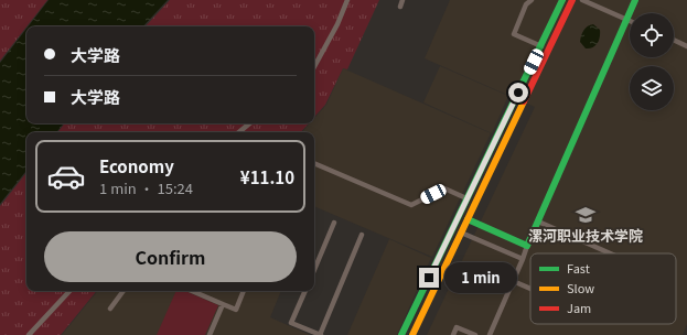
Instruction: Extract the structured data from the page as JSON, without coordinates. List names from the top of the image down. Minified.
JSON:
{"places":{"school or university":["漯河职业技术学院"]},"legend":["Fast","Slow","Jam"],"page":{"banner":["大学路","大学路"],"list":[{"name":"Economy","note":"1 min · 15:24","value":"¥11.10"}],"buttons":"Confirm","bubble":"1 min"}}
